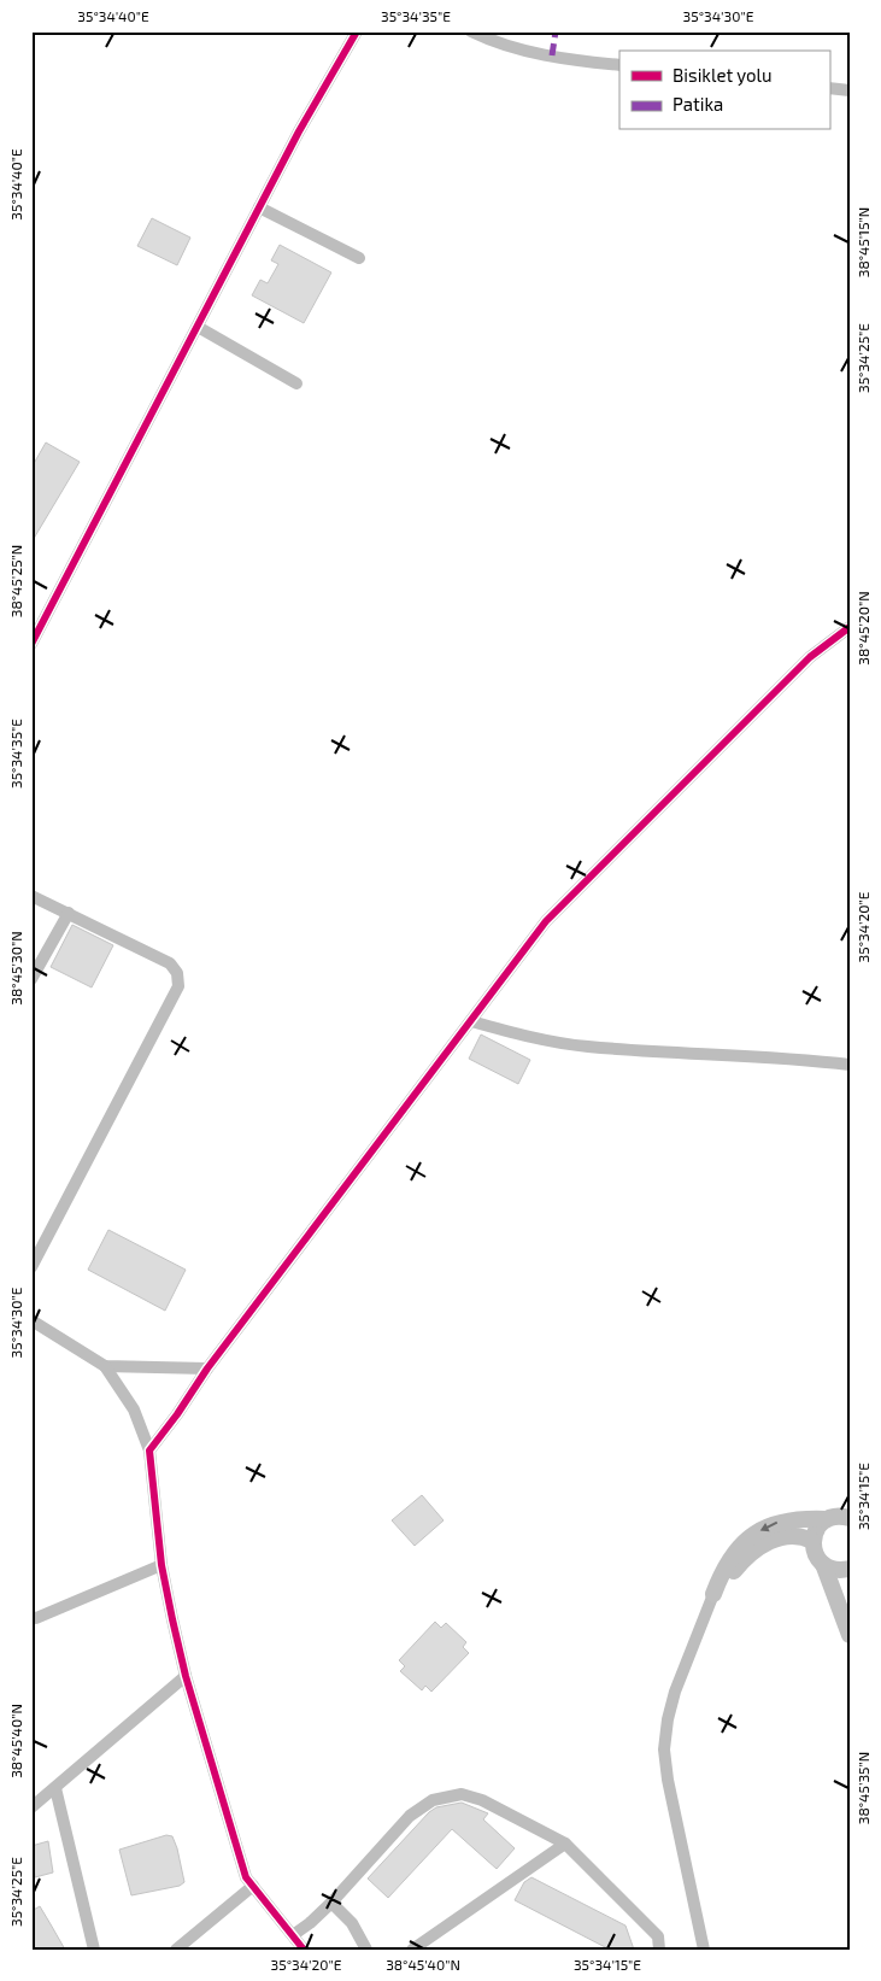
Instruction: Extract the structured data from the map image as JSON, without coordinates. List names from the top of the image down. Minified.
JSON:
{"legend":["Bisiklet yolu","Patika"],"coordinates":["35°34'40\"E","35°34'35\"E","35°34'30\"E","38°45'15\"N","35°34'25\"E","38°45'25\"N","38°45'20\"N","35°34'20\"E","38°45'30\"N","35°34'15\"E","38°45'40\"N","38°45'35\"N"]}
